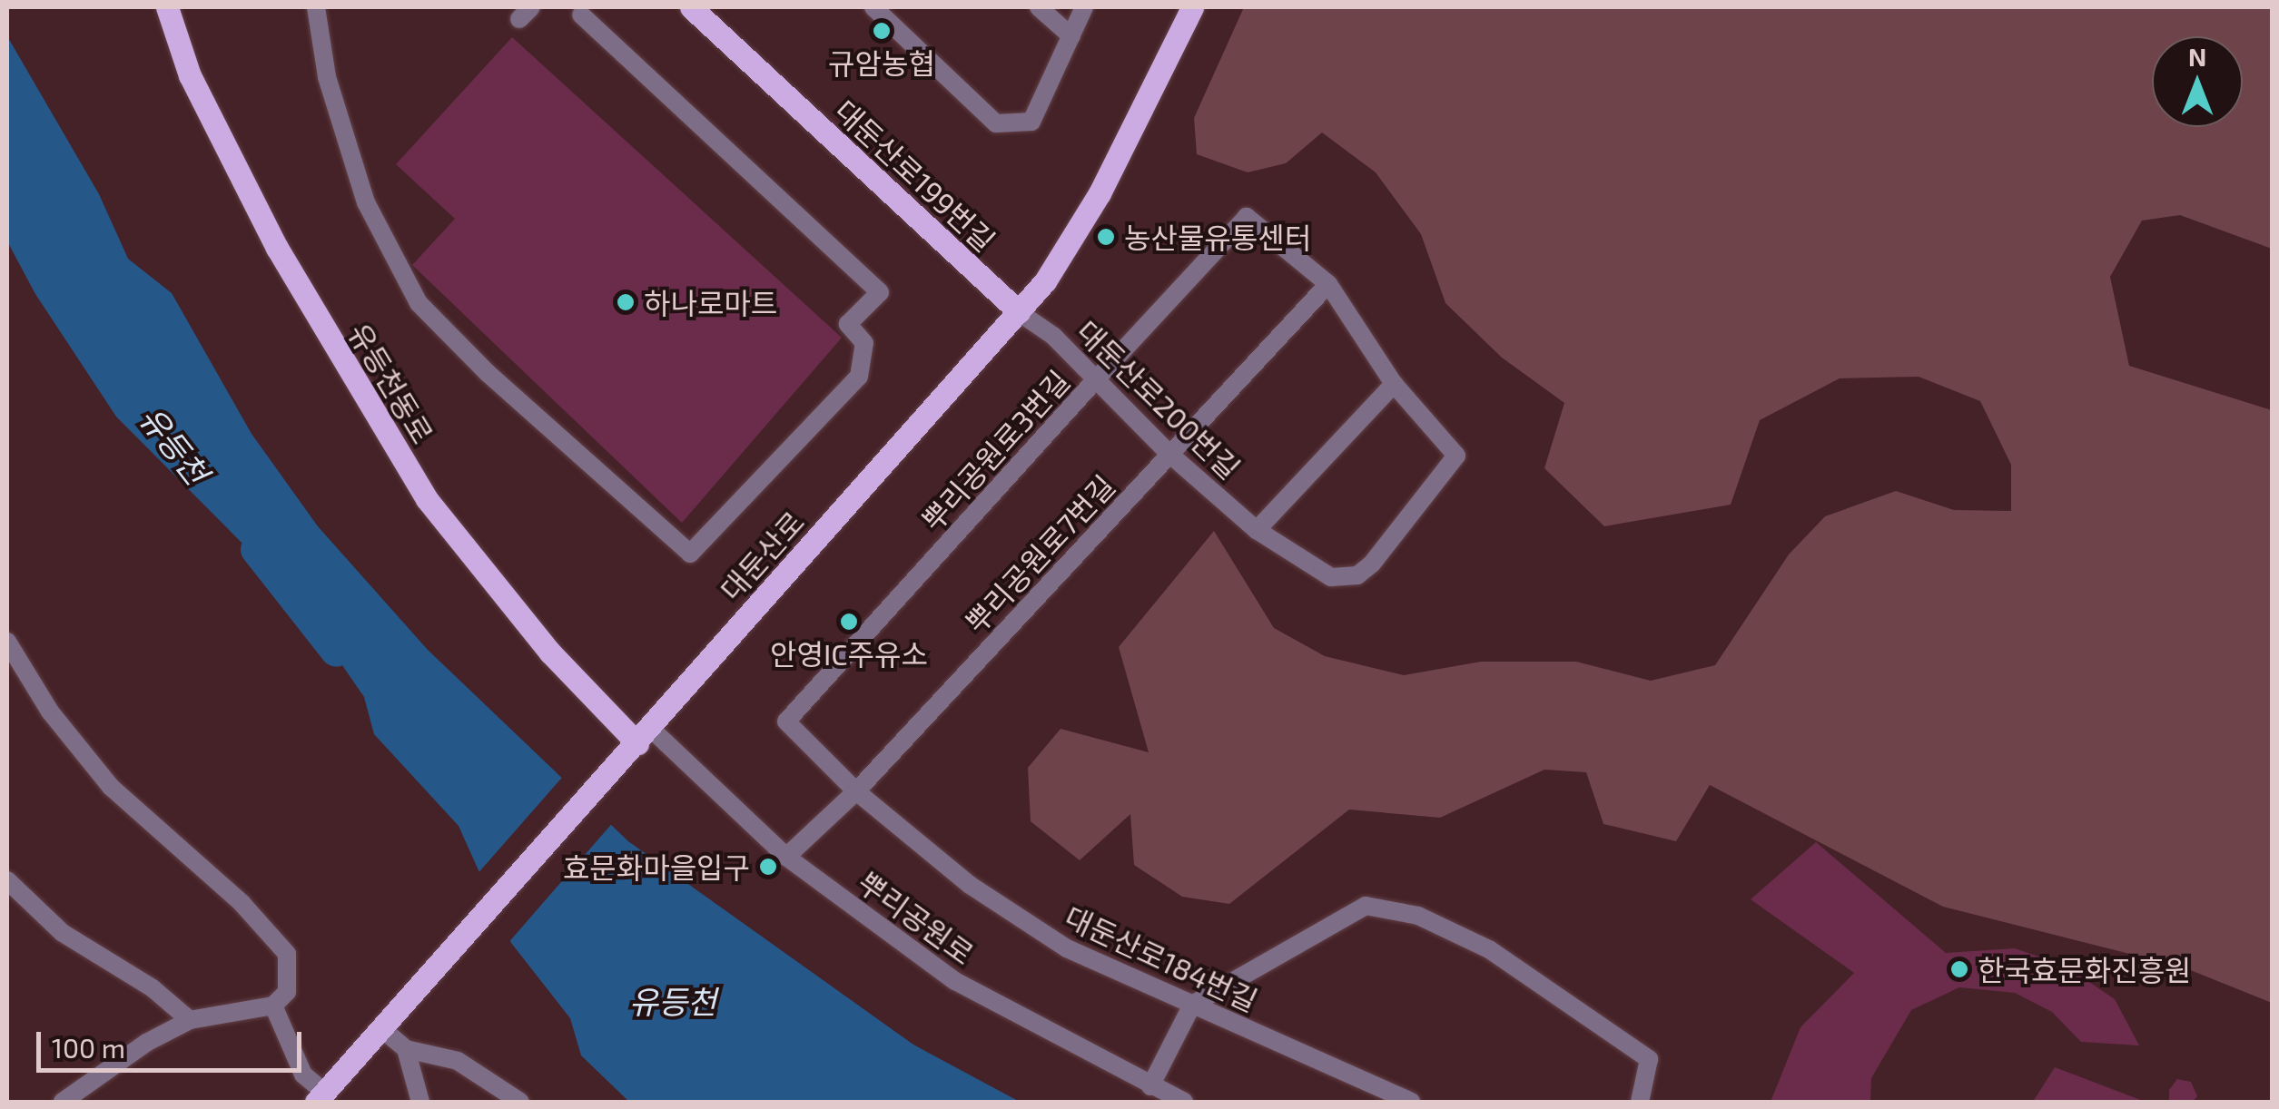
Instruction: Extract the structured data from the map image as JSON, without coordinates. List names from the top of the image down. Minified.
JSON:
{"streets":{"main road":["대둔산로199번길","유등천동로","대둔산로"],"street":["대둔산로200번길","뿌리공원로3번길","뿌리공원로7번길","뿌리공원로","대둔산로184번길"]},"crossings":[["대둔산로199번길","대둔산로200번길"],["대둔산로199번길","대둔산로"],["유등천동로","대둔산로"],["유등천동로","뿌리공원로"],["대둔산로200번길","뿌리공원로3번길"],["대둔산로200번길","뿌리공원로7번길"],["대둔산로200번길","대둔산로"],["뿌리공원로3번길","대둔산로184번길"],["뿌리공원로7번길","뿌리공원로"],["뿌리공원로7번길","대둔산로184번길"],["대둔산로","뿌리공원로"]],"water":["유등천"],"places":["규암농협","농산물유통센터","하나로마트","안영IC주유소","효문화마을입구","한국효문화진흥원"],"scale_bar":"100 m","north":"top"}
